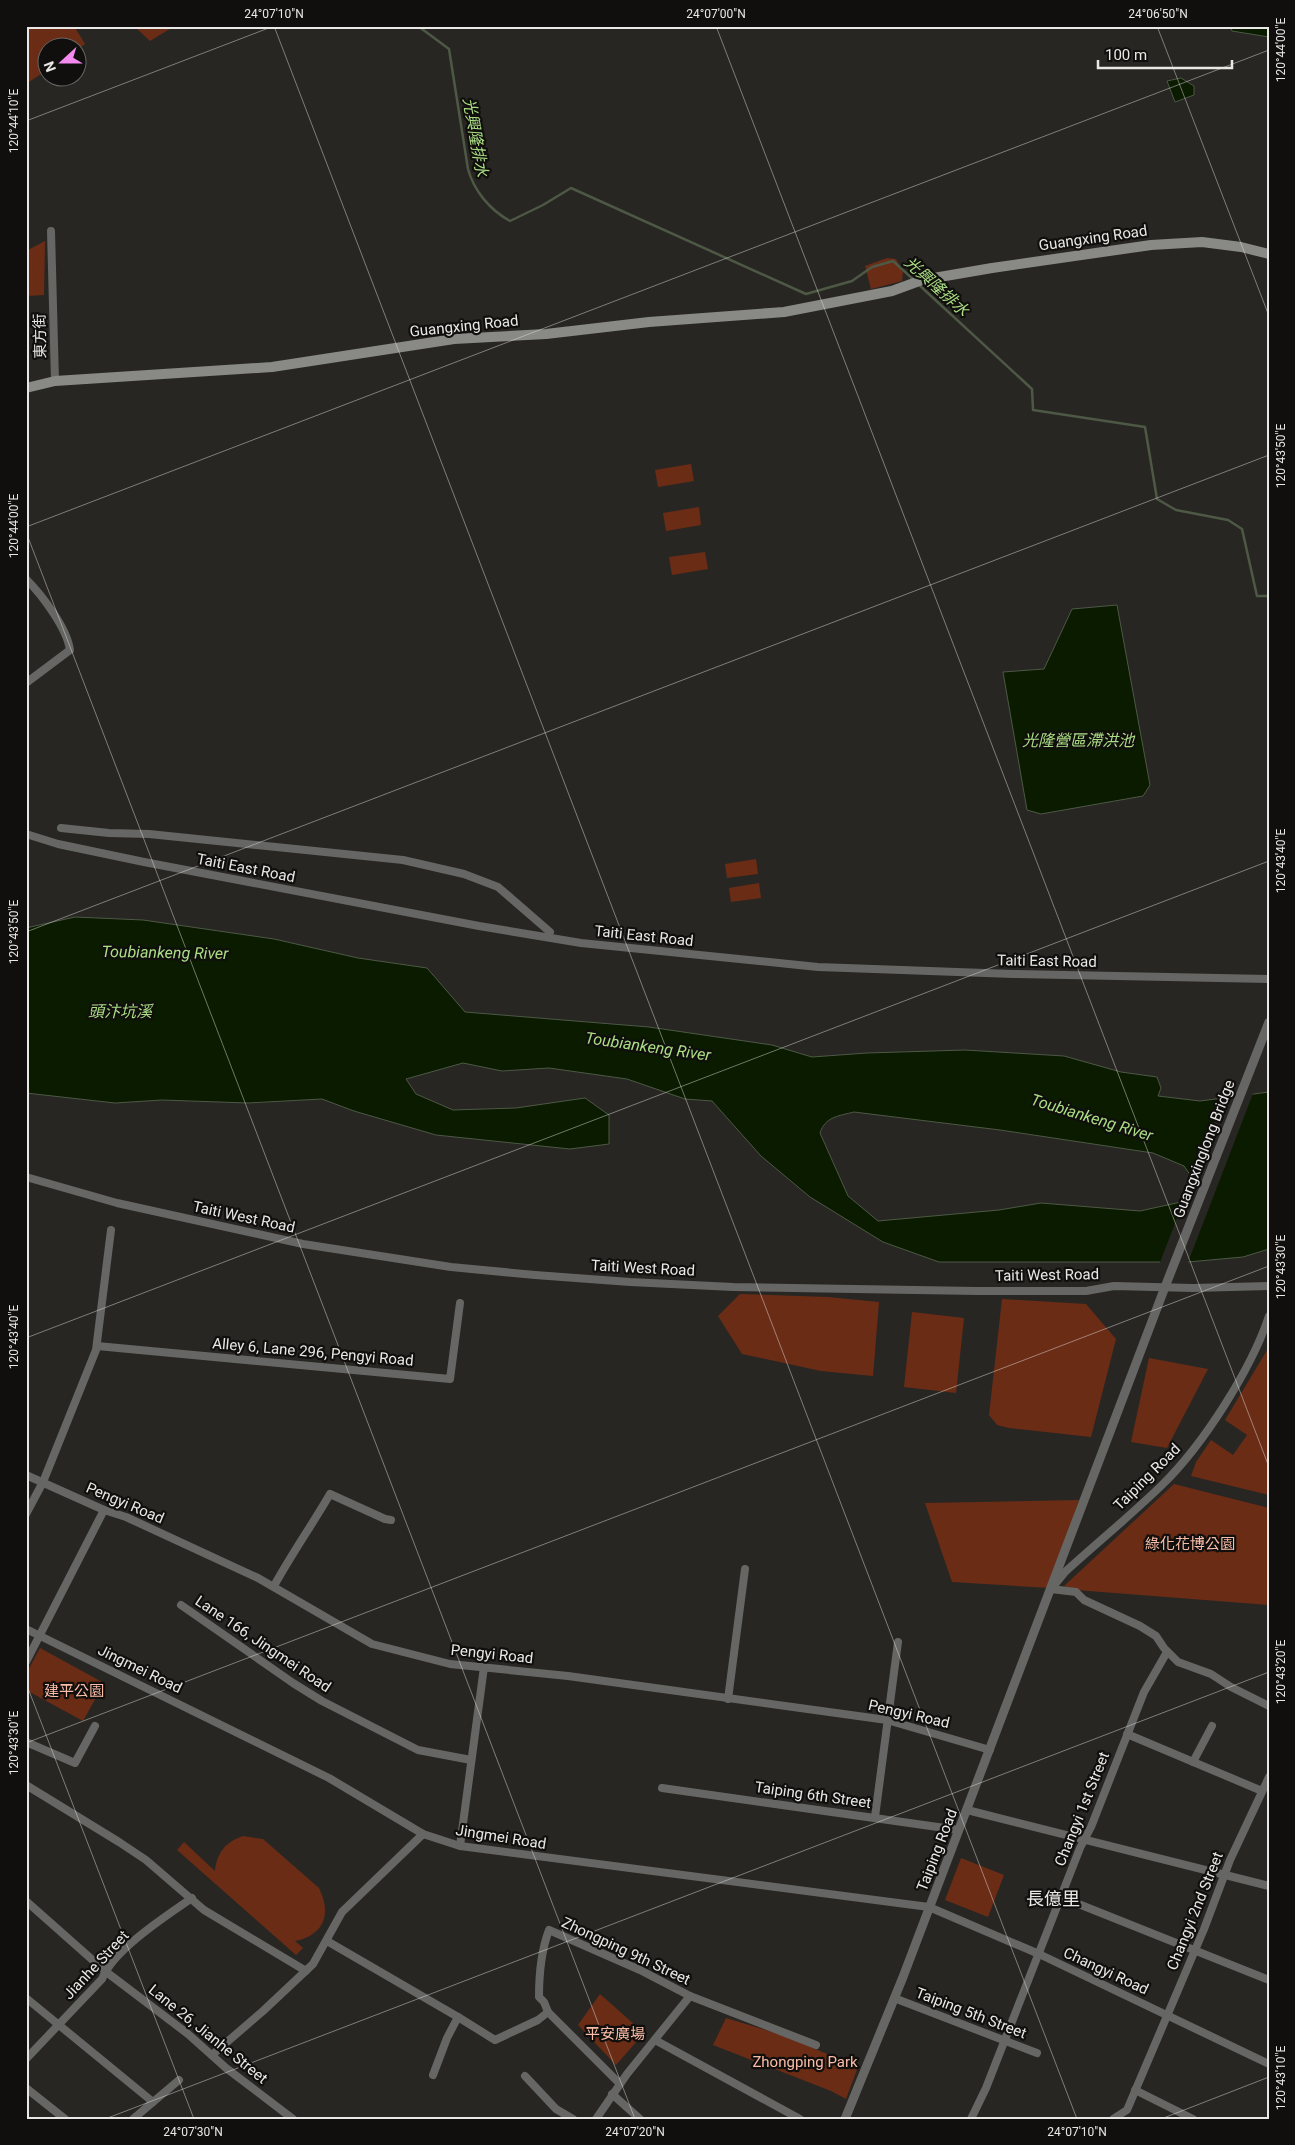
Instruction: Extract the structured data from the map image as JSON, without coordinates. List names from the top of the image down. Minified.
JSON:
{"streets":{"main road":["Guangxing Road"],"street":["東方街","Taiti East Road","Guangxinglong Bridge","Taiti West Road","Alley 6, Lane 296, Pengyi Road","Taiping Road","Pengyi Road","Lane 166, Jingmei Road","Jingmei Road","Taiping 6th Street","Changyi 1st Street","Changyi 2nd Street","Zhongping 9th Street","Jianhe Street","Changyi Road","Taiping 5th Street","Lane 26, Jianhe Street"]},"crossings":[["Guangxing Road","東方街"],["Guangxinglong Bridge","Taiti West Road"],["Guangxinglong Bridge","Taiping Road"],["Taiti West Road","Taiping Road"],["Taiping Road","Pengyi Road"],["Taiping Road","Jingmei Road"],["Taiping Road","Taiping 6th Street"],["Taiping Road","Changyi Road"],["Taiping Road","Taiping 5th Street"],["Jingmei Road","Changyi Road"],["Changyi 1st Street","Changyi Road"],["Changyi 1st Street","Taiping 5th Street"],["Changyi 2nd Street","Changyi Road"],["Jianhe Street","Lane 26, Jianhe Street"]],"districts":["長億里"],"water":["光興隆排水","光隆營區滯洪池","Toubiankeng River","頭汴坑溪"],"parks":["綠化花博公園","建平公園","平安廣場","Zhongping Park"],"scale_bar":"100 m","north":"left","coordinates":["24°07'10\"N","24°07'00\"N","24°06'50\"N","120°44'00\"E","120°44'10\"E","120°43'50\"E","120°43'40\"E","120°43'30\"E","120°43'20\"E","120°43'10\"E","24°07'30\"N","24°07'20\"N"]}
